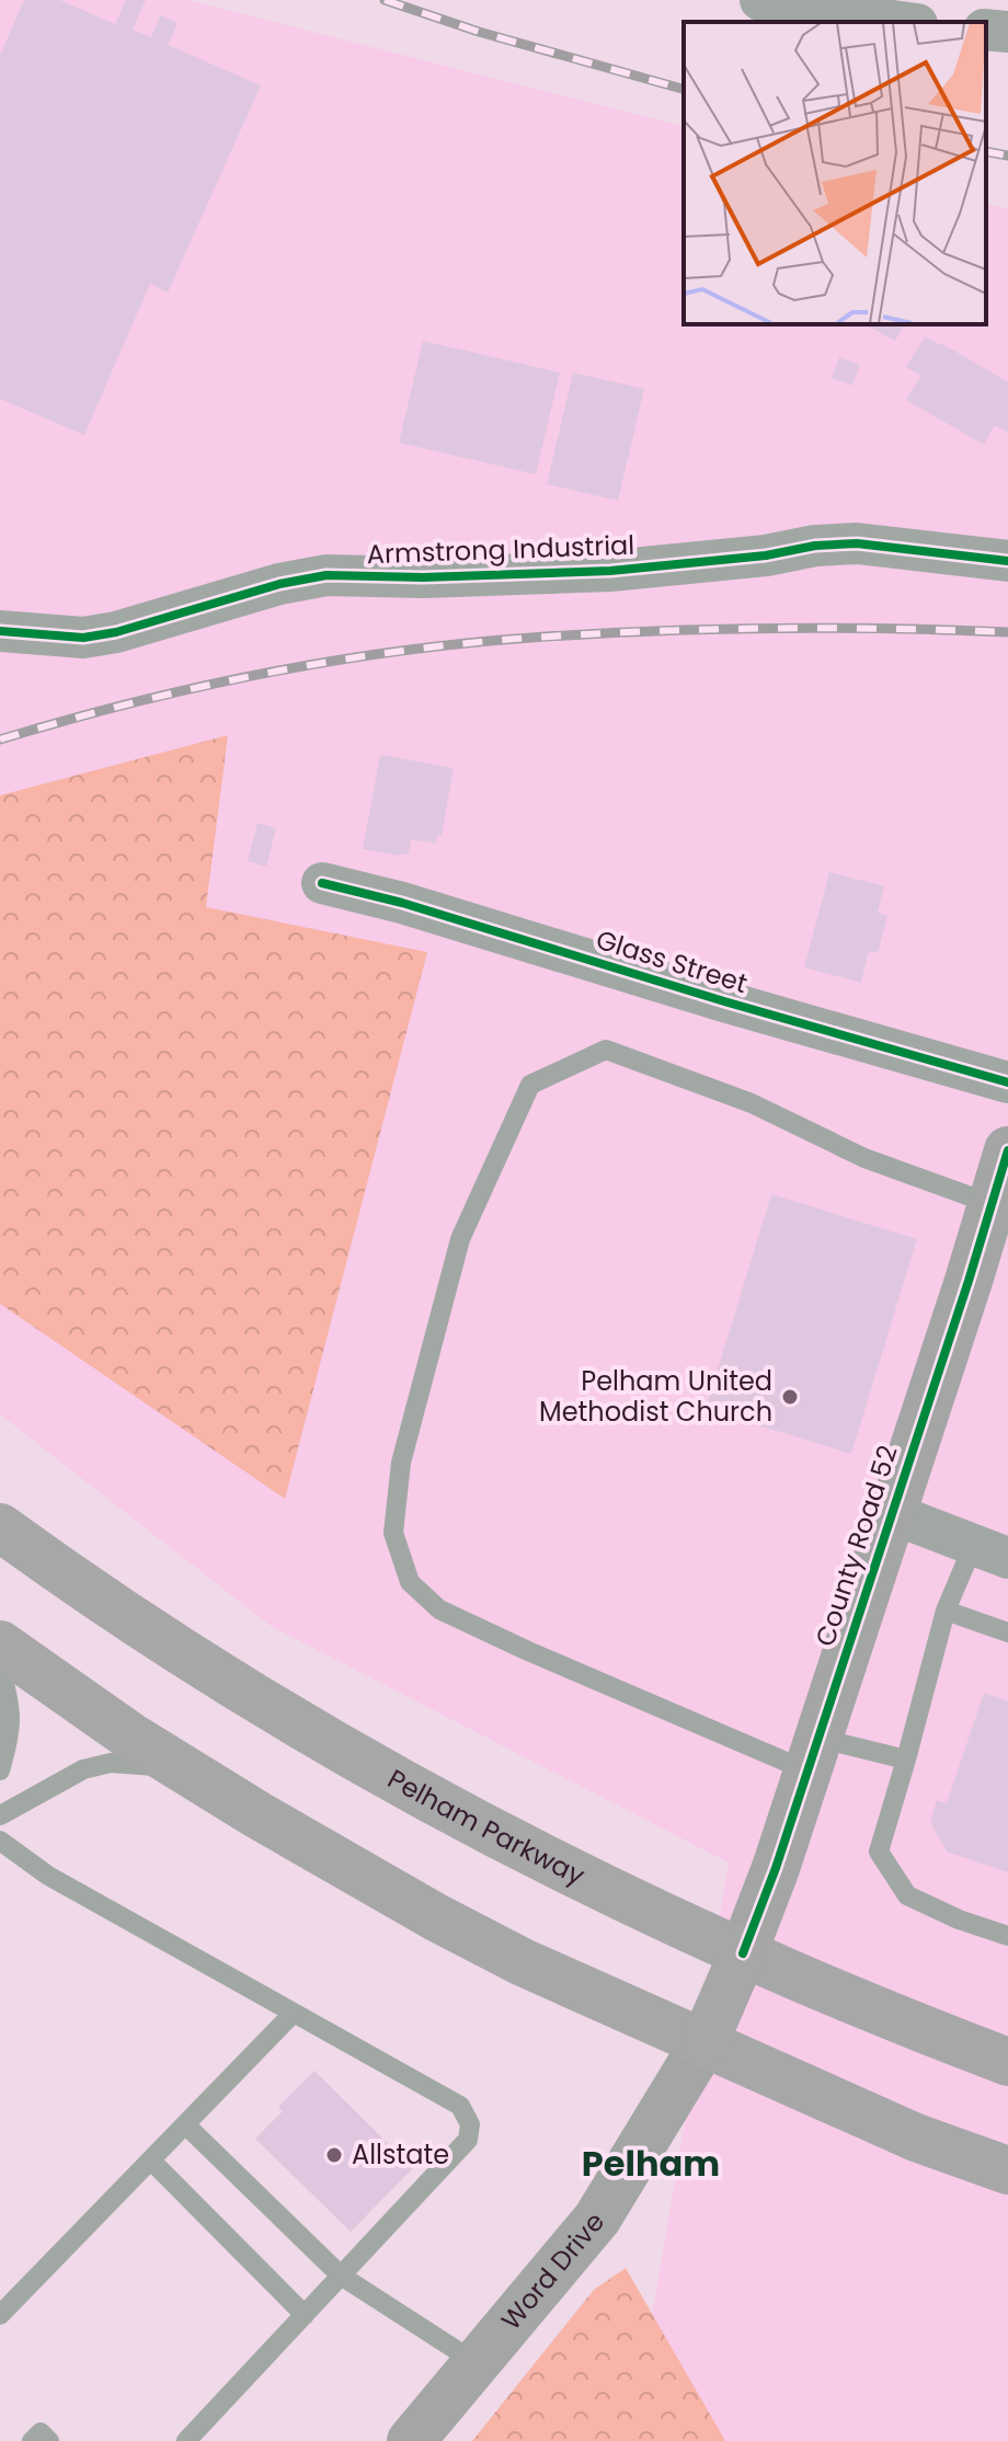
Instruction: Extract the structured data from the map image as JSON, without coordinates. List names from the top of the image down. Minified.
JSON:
{"streets":{"main road":["Pelham Parkway"],"street":["Armstrong Industrial","Glass Street","County Road 52","Word Drive"]},"crossings":[["County Road 52","Pelham Parkway"]],"districts":["Pelham"],"places":["Pelham United Methodist Church","Allstate"]}
